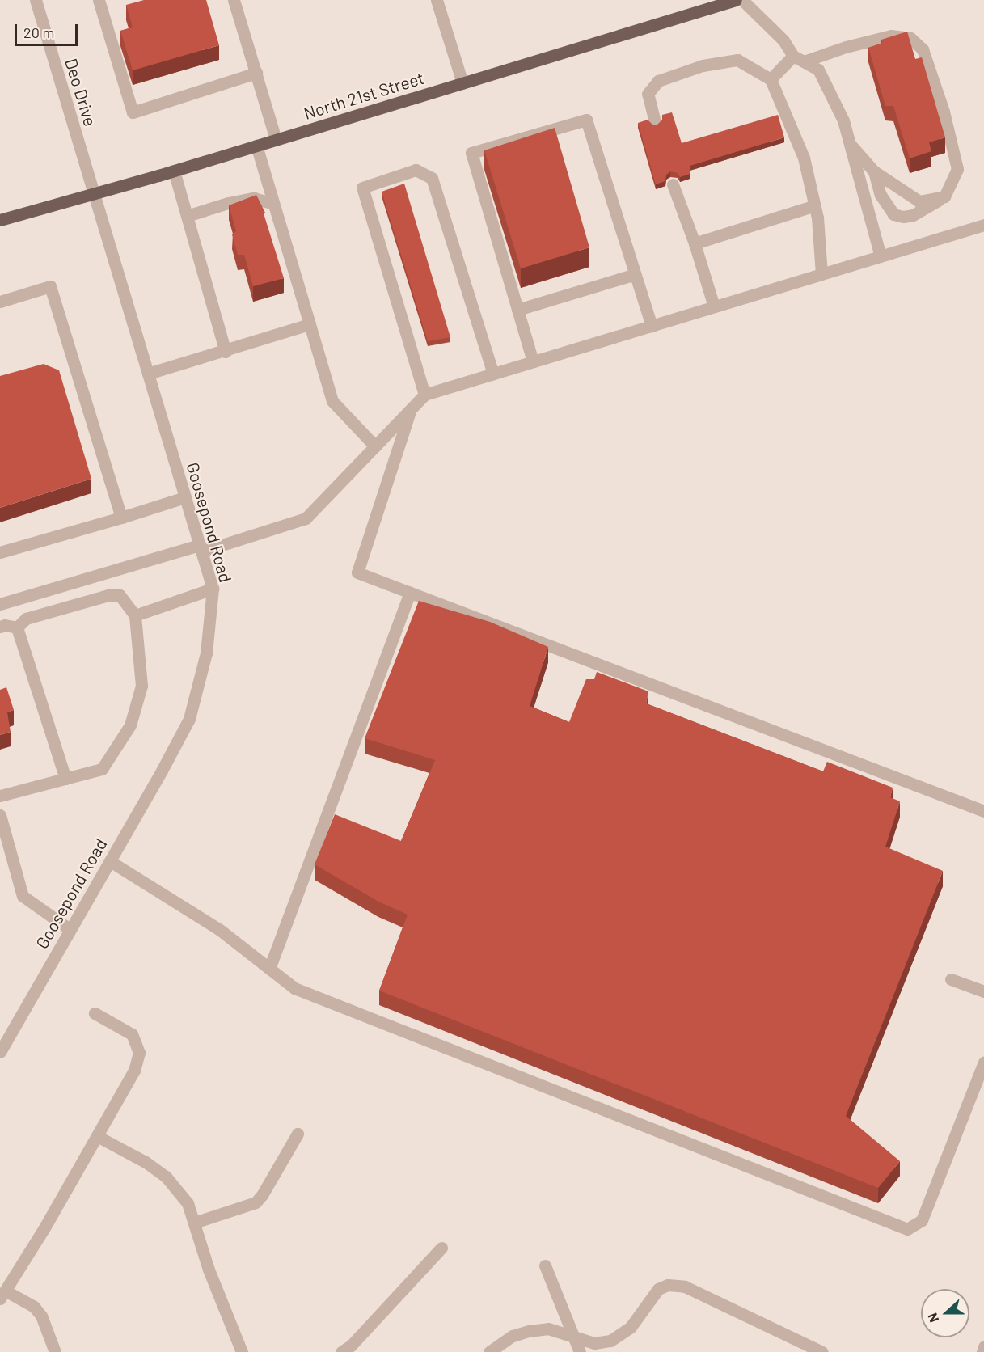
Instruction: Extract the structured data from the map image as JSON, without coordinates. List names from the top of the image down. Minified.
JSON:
{"streets":{"main road":["North 21st Street"],"street":["Deo Drive","Goosepond Road"]},"crossings":[["Deo Drive","North 21st Street"],["Deo Drive","Goosepond Road"],["North 21st Street","Goosepond Road"]],"scale_bar":"20 m","north":"left"}
